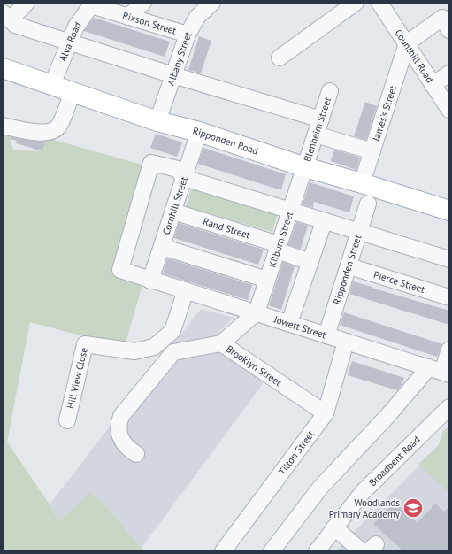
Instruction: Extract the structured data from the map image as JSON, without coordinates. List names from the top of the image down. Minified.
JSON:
{"streets":{"main road":["Ripponden Road"],"street":["Rixson Street","Alva Road","Counthill Road","Albany Street","James's Street","Blenheim Street","Cornhill Street","Rand Street","Kilburn Street","Ripponden Street","Pierce Street","Jowett Street","Brooklyn Street","Hill View Close","Tilton Street","Broadbent Road"]},"crossings":[["Rixson Street","Alva Road"],["Rixson Street","Albany Street"],["Alva Road","Ripponden Road"],["Counthill Road","James's Street"],["Albany Street","Ripponden Road"],["James's Street","Ripponden Road"],["Blenheim Street","Ripponden Road"],["Blenheim Street","Kilburn Street"],["Ripponden Road","Cornhill Street"],["Ripponden Road","Kilburn Street"],["Cornhill Street","Rand Street"],["Cornhill Street","Jowett Street"],["Rand Street","Kilburn Street"],["Kilburn Street","Jowett Street"],["Kilburn Street","Brooklyn Street"],["Ripponden Street","Pierce Street"],["Ripponden Street","Jowett Street"],["Jowett Street","Brooklyn Street"],["Jowett Street","Hill View Close"],["Jowett Street","Tilton Street"],["Brooklyn Street","Tilton Street"]],"places":{"school or university":["Woodlands Primary Academy"]}}
